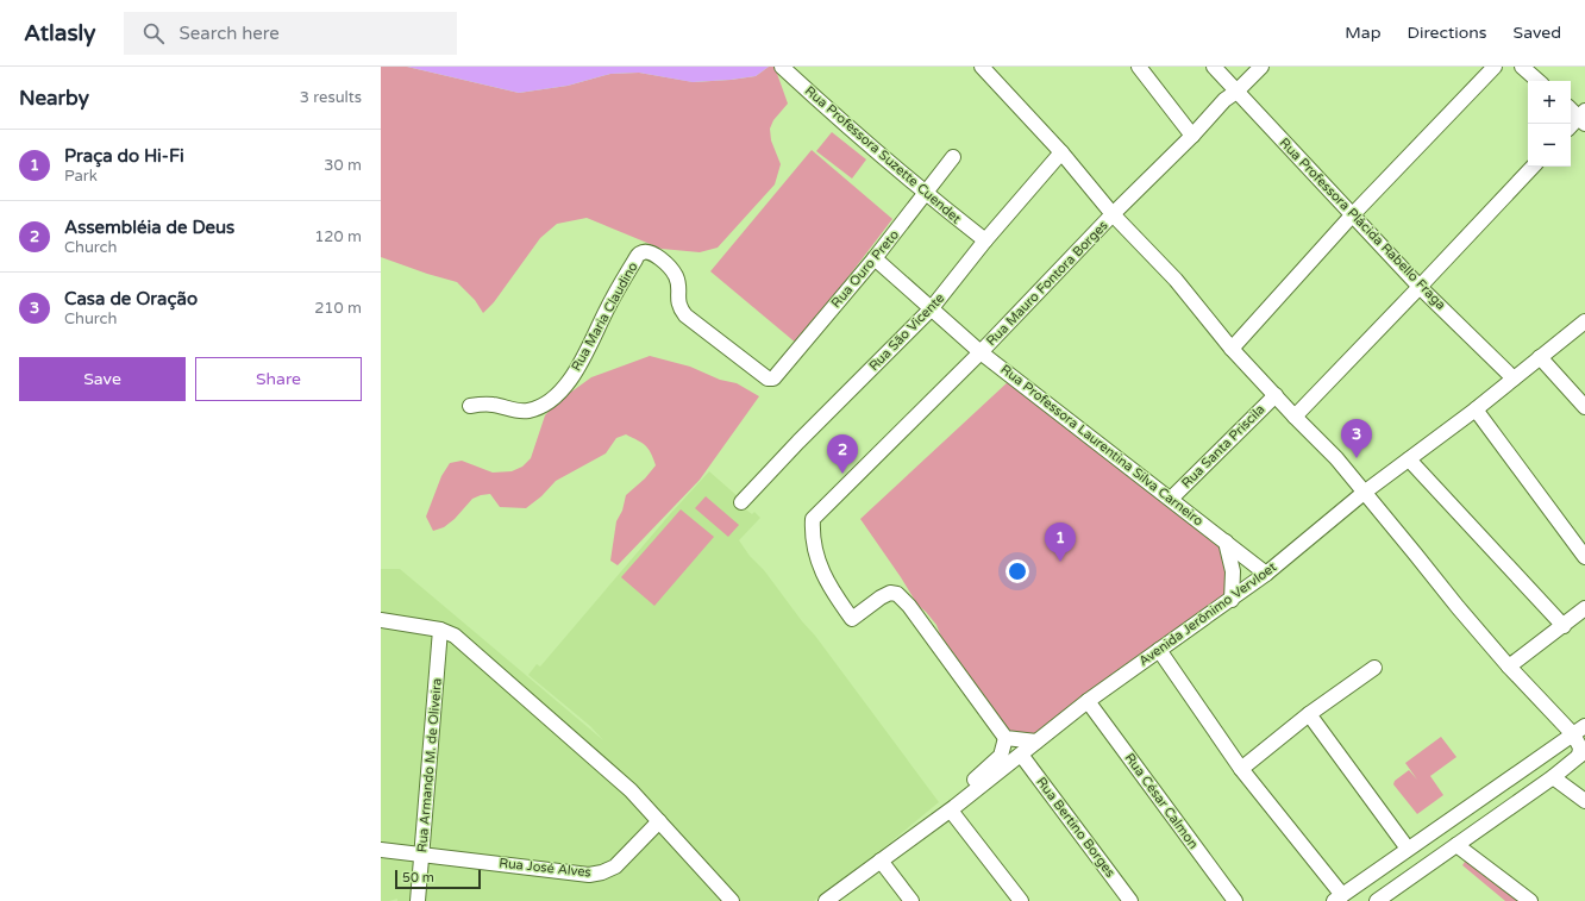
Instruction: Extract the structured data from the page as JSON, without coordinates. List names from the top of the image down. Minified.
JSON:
{"streets":{"street":["Rua Professora Suzette Cuendet","Rua Professora Plácida Rabello Fraga","Rua Ouro Preto","Rua Mauro Fontora Borges","Rua Maria Claudino","Rua São Vicente","Rua Professora Laurentina Silva Carneiro","Rua Santa Priscila","Avenida Jerônimo Vervloet","Rua Armando M. de Oliveira","Rua César Calmon","Rua Bertino Borges","Rua José Alves"]},"crossings":[["Rua Professora Suzette Cuendet","Rua Ouro Preto"],["Rua Professora Suzette Cuendet","Rua São Vicente"],["Rua Professora Plácida Rabello Fraga","Rua Mauro Fontora Borges"],["Rua Professora Plácida Rabello Fraga","Avenida Jerônimo Vervloet"],["Rua Ouro Preto","Rua Maria Claudino"],["Rua Ouro Preto","Rua Professora Laurentina Silva Carneiro"],["Rua Mauro Fontora Borges","Rua Professora Laurentina Silva Carneiro"],["Rua São Vicente","Rua Professora Laurentina Silva Carneiro"],["Rua Professora Laurentina Silva Carneiro","Rua Santa Priscila"],["Rua Professora Laurentina Silva Carneiro","Avenida Jerônimo Vervloet"],["Avenida Jerônimo Vervloet","Rua César Calmon"],["Avenida Jerônimo Vervloet","Rua Bertino Borges"],["Rua Armando M. de Oliveira","Rua José Alves"]],"scale_bar":"50 m","page":{"header":"Atlasly","search":"Search here","nav":["Map","Directions","Saved"],"heading":["Nearby","3 results"],"map_buttons":["+","−"],"list":[{"mark":"1","name":"Praça do Hi-Fi","note":"Park","value":"30 m"},{"mark":"2","name":"Assembléia de Deus","note":"Church","value":"120 m"},{"mark":"3","name":"Casa de Oração","note":"Church","value":"210 m"}],"buttons":["Save","Share"],"pins":["3","2","1"],"scale":"50 m"}}
